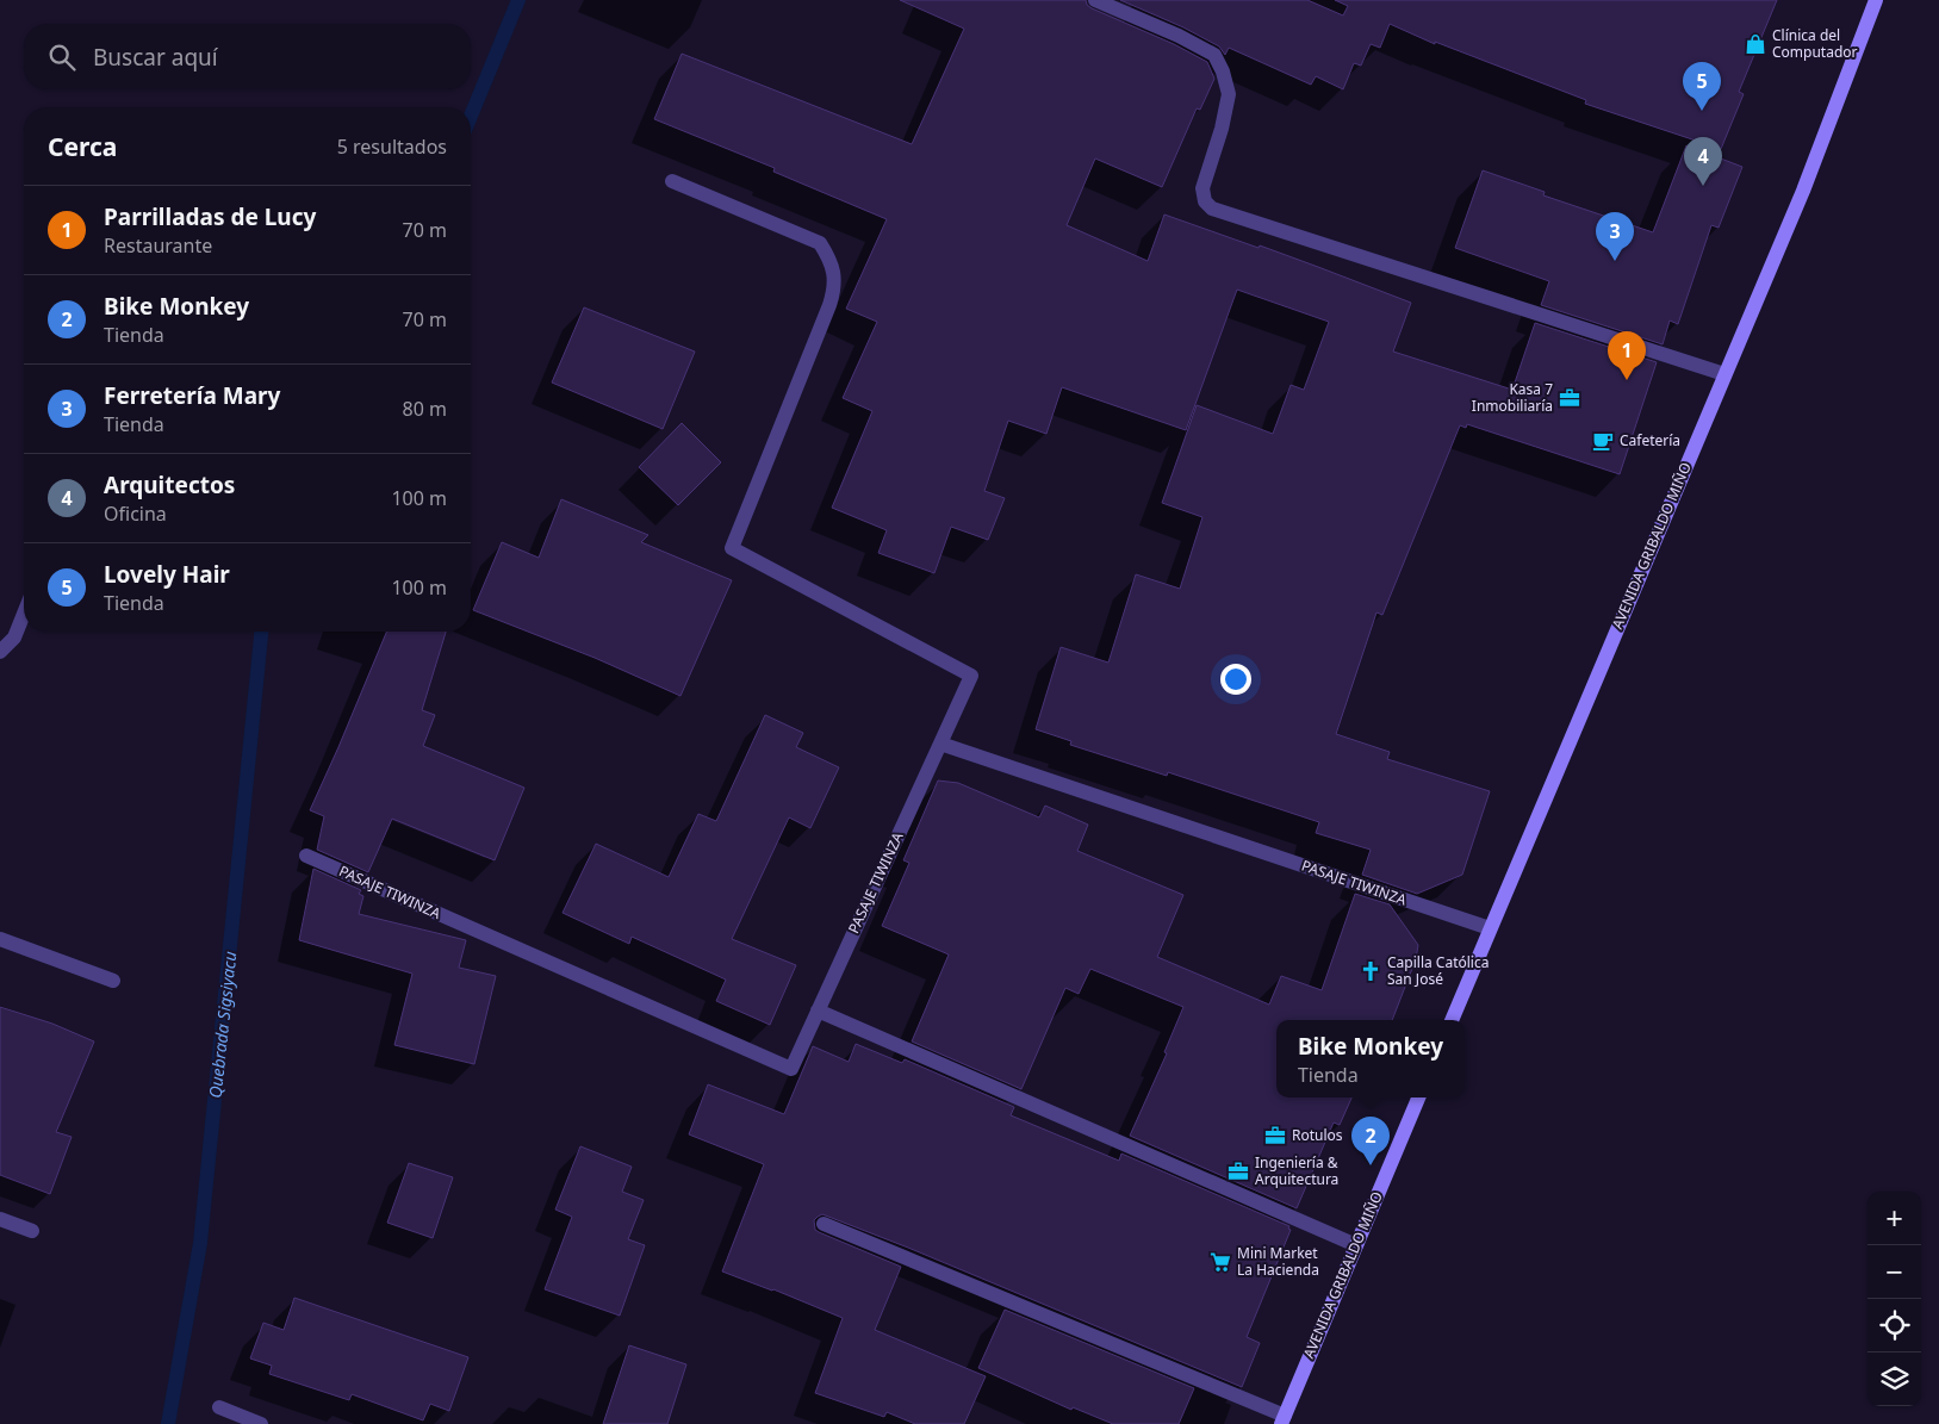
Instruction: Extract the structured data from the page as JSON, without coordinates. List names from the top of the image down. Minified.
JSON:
{"streets":{"street":["AVENIDA GRIBALDO MIÑO","PASAJE TIWINZA"]},"crossings":[["AVENIDA GRIBALDO MIÑO","PASAJE TIWINZA"]],"water":["Quebrada Sigsiyacu"],"places":{"shop":["Clínica del Computador"],"office":["Kasa 7 Inmobiliaría","Rotulos","Ingeniería & Arquitectura"],"cafe":["Cafetería"],"church":["Capilla Católica San José"],"supermarket":["Mini Market La Hacienda"]},"page":{"search":"Buscar aquí","pins":["5","4","3","1","2"],"heading":["Cerca","5 resultados"],"list":[{"mark":"1","name":"Parrilladas de Lucy","note":"Restaurante","value":"70 m"},{"mark":"2","name":"Bike Monkey","note":"Tienda","value":"70 m"},{"mark":"3","name":"Ferretería Mary","note":"Tienda","value":"80 m"},{"mark":"4","name":"Arquitectos","note":"Oficina","value":"100 m"},{"mark":"5","name":"Lovely Hair","note":"Tienda","value":"100 m"}],"popup":["Bike Monkey","Tienda"],"map_buttons":["+","−"]}}
